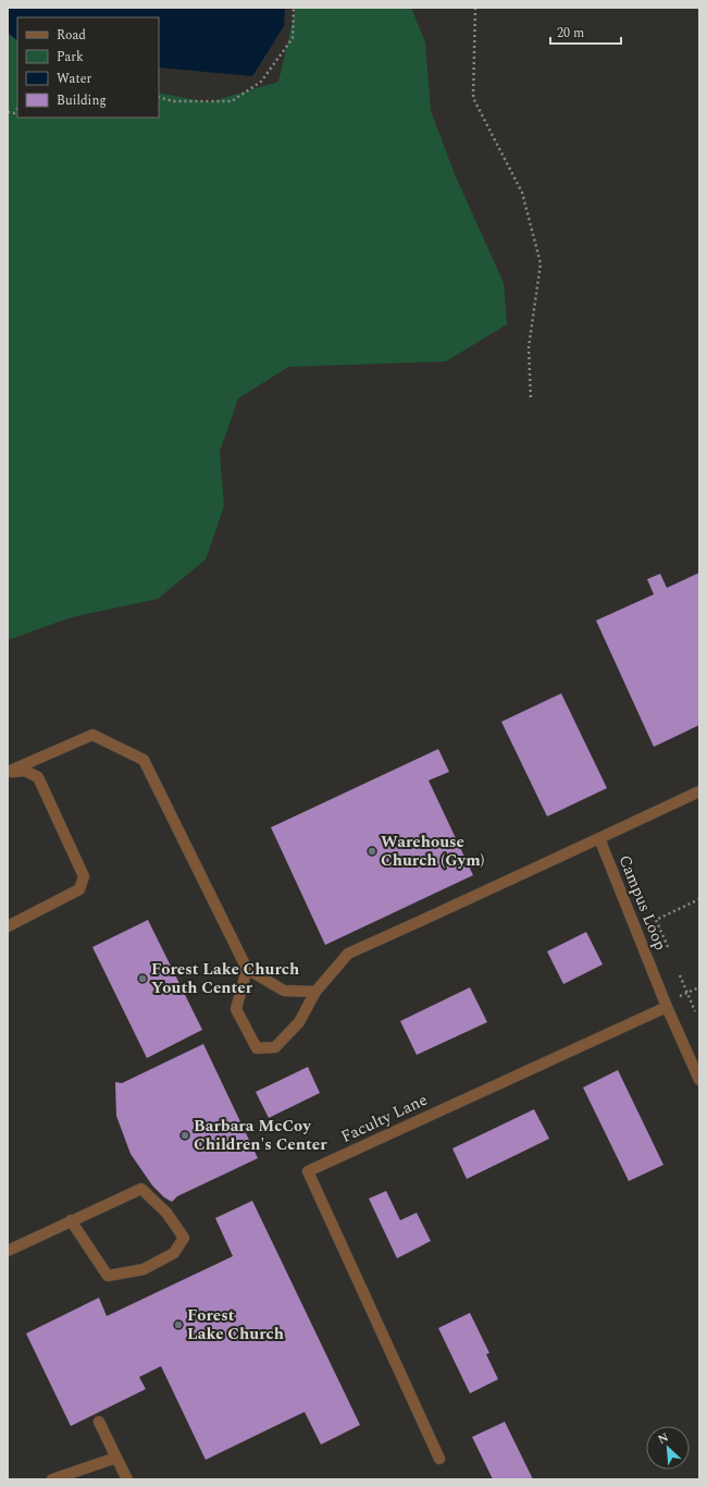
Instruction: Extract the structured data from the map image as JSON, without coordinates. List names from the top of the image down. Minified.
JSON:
{"streets":{"lane":["Campus Loop","Faculty Lane"]},"crossings":[["Campus Loop","Faculty Lane"]],"places":["Warehouse Church (Gym)","Forest Lake Church Youth Center","Barbara McCoy Children's Center","Forest Lake Church"],"legend":["Road","Park","Water","Building"],"scale_bar":"20 m","north":"top left"}
